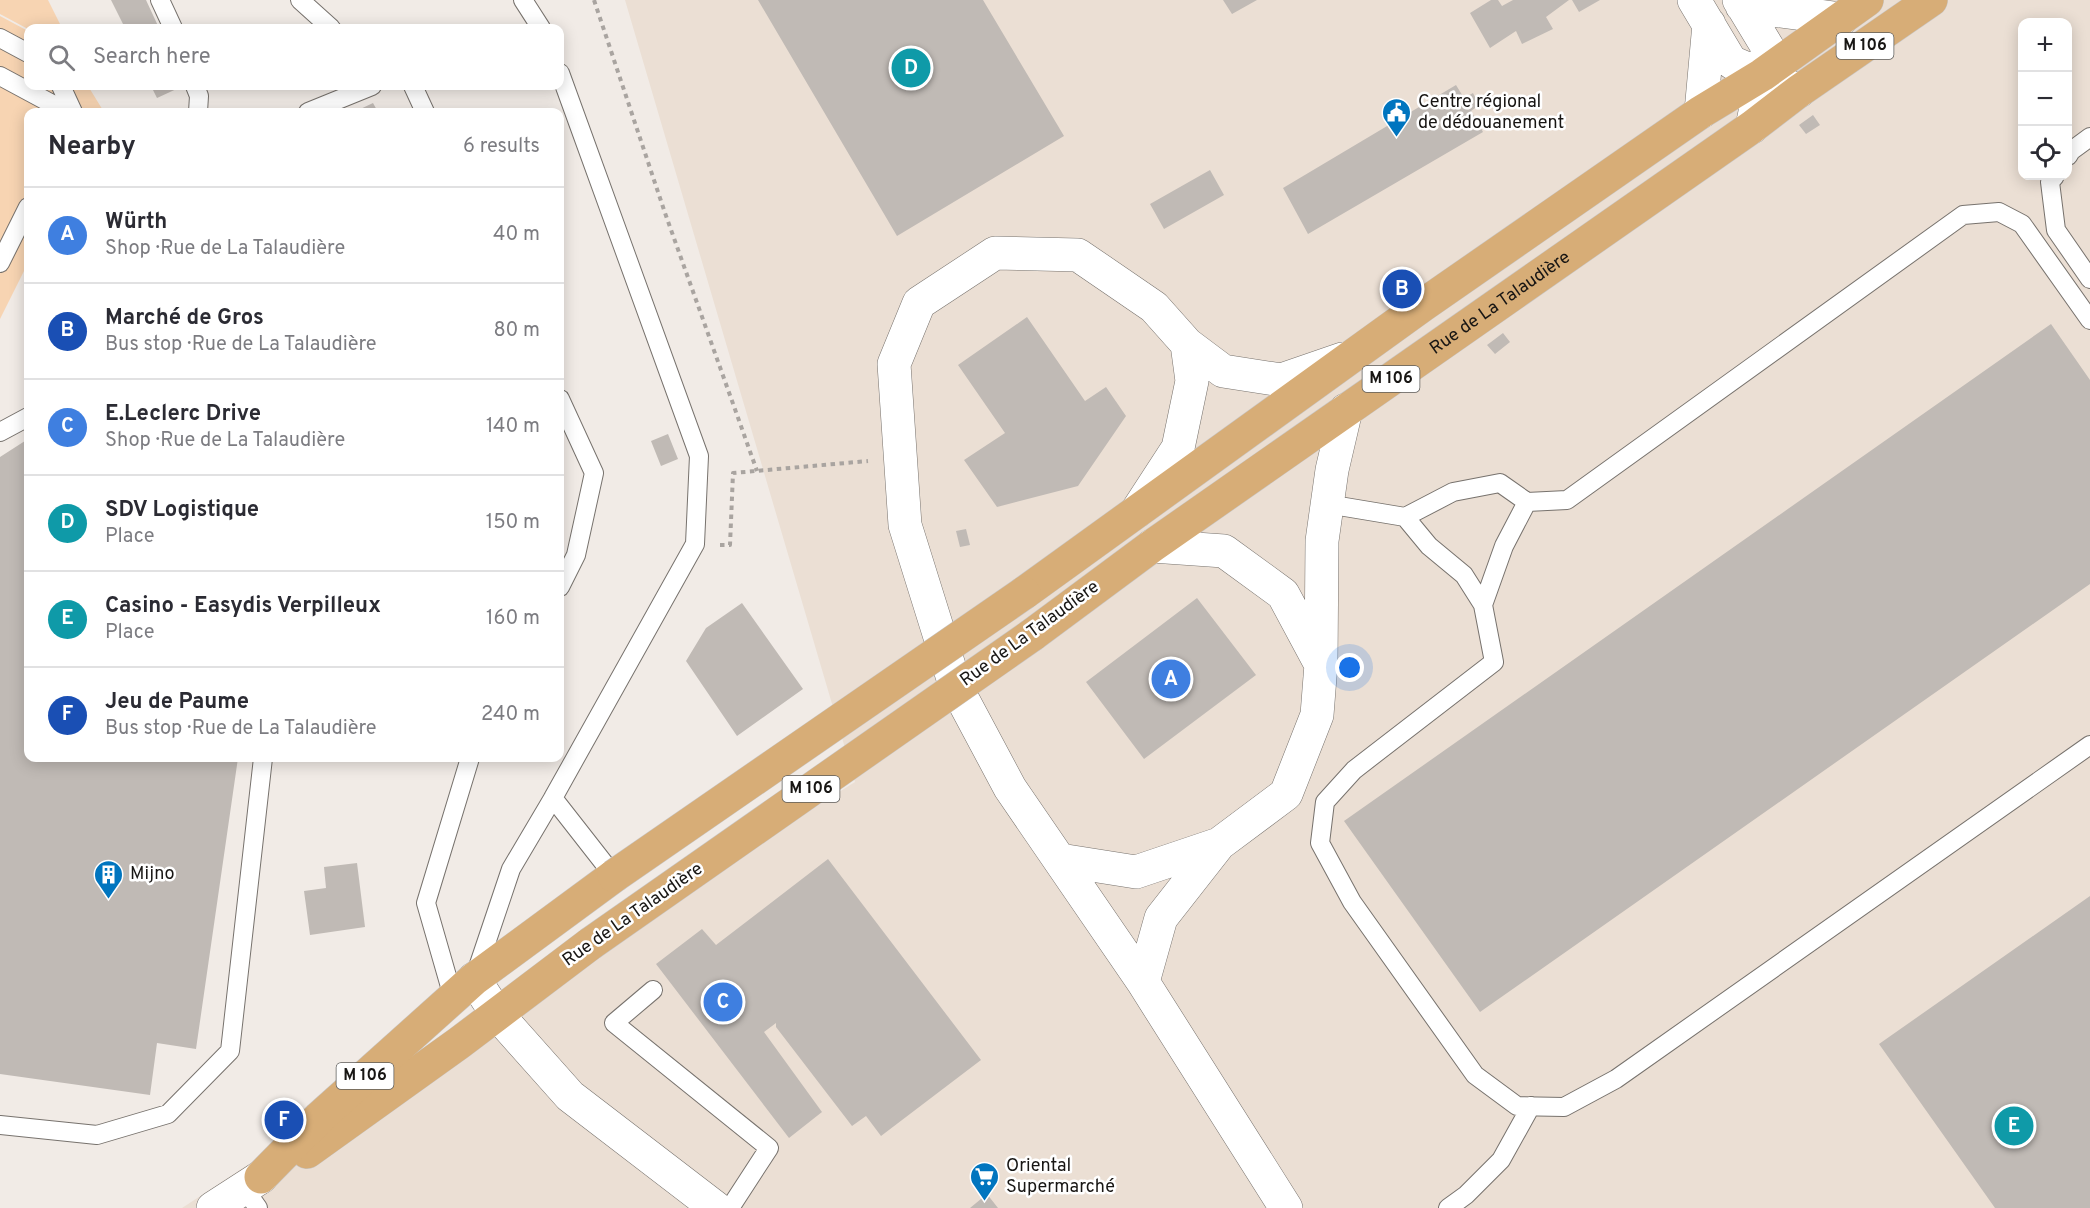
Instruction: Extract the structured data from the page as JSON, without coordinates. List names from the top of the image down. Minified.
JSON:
{"streets":{"main road":["M 106","Rue de La Talaudière"]},"places":{"public building":["Centre régional de dédouanement"],"building":["Mijno"],"supermarket":["Oriental Supermarché"]},"page":{"map_buttons":["+","−"],"search":"Search here","pins":["D","B","A","C","F","E"],"heading":["Nearby","6 results"],"list":[{"mark":"A","name":"Würth","note":"Shop · Rue de La Talaudière","value":"40 m"},{"mark":"B","name":"Marché de Gros","note":"Bus stop · Rue de La Talaudière","value":"80 m"},{"mark":"C","name":"E.Leclerc Drive","note":"Shop · Rue de La Talaudière","value":"140 m"},{"mark":"D","name":"SDV Logistique","note":"Place","value":"150 m"},{"mark":"E","name":"Casino - Easydis Verpilleux","note":"Place","value":"160 m"},{"mark":"F","name":"Jeu de Paume","note":"Bus stop · Rue de La Talaudière","value":"240 m"}]}}
